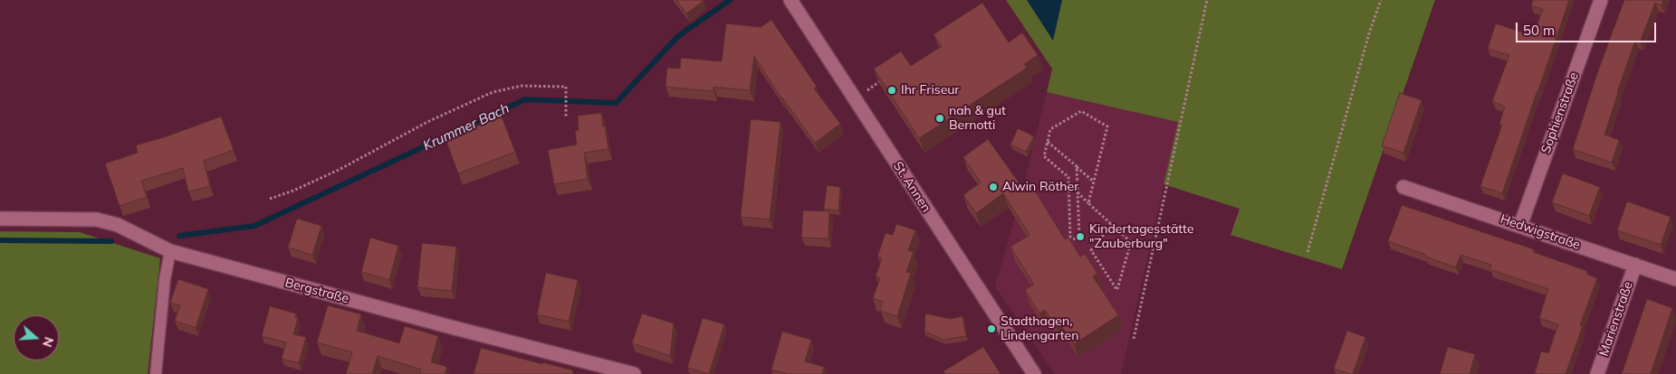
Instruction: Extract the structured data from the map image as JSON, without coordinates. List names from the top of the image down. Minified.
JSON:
{"streets":{"street":["Sophienstraße","St. Annen","Hedwigstraße","Bergstraße","Marienstraße"]},"crossings":[["Sophienstraße","Hedwigstraße"],["Hedwigstraße","Marienstraße"]],"water":["Krummer Bach"],"places":["Ihr Friseur","nah & gut Bernotti","Alwin Röther","Kindertagesstätte \"Zauberburg\"","Stadthagen, Lindengarten"],"scale_bar":"50 m","north":"right"}
